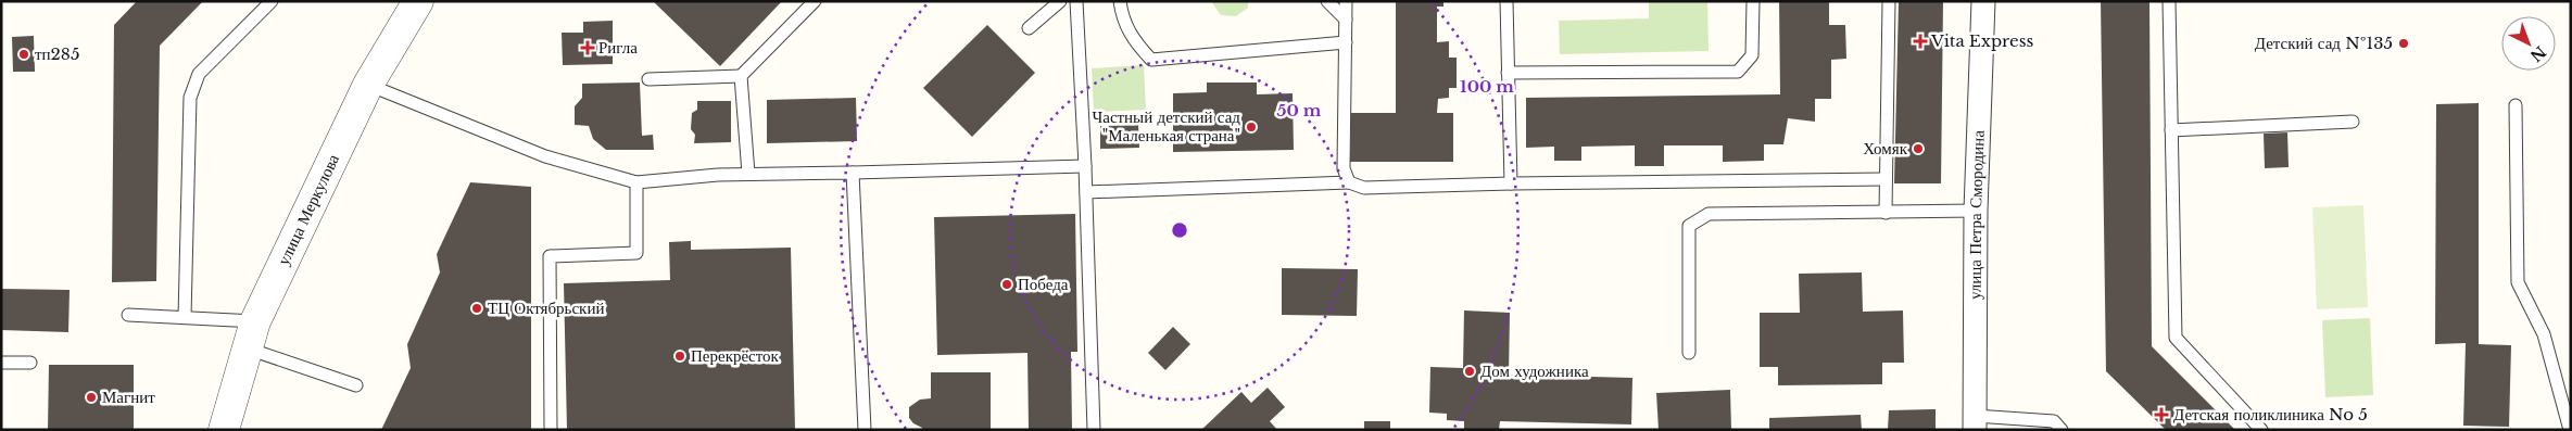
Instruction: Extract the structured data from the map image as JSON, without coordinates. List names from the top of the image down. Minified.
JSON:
{"streets":{"street":["улица Меркулова","улица Петра Смородина"]},"places":{"health":["Vita Express","Ригла","Детская поликлиника No 5"],"other":["Детский сад №135","тп285","Частный детский сад \"Маленькая страна\"","Хомяк","Победа","ТЦ Октябрьский","Перекрёсток","Дом художника","Магнит"]},"north":"bottom right","rings":["100 m","50 m"]}
